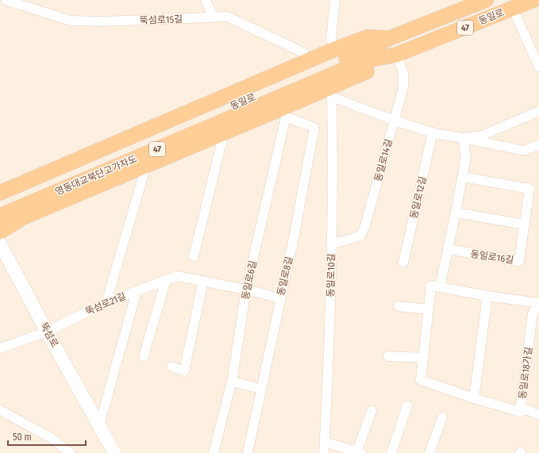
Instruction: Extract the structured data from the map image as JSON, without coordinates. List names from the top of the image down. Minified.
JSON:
{"streets":{"main road":["동일로","47","영동대교북단고가차도","뚝섬로"],"street":["뚝섬로15길","동일로14길","동일로12길","동일로16길","동일로10길","동일로8길","동일로6길","뚝섬로21길","동일로18가길"]},"crossings":[["동일로","뚝섬로15길"],["동일로","동일로14길"],["동일로","영동대교북단고가차도"],["동일로","동일로10길"],["동일로","동일로8길"],["동일로","동일로6길"],["뚝섬로15길","영동대교북단고가차도"],["뚝섬로15길","동일로10길"],["동일로14길","동일로10길"],["영동대교북단고가차도","동일로10길"],["동일로8길","동일로6길"],["동일로8길","뚝섬로21길"],["동일로6길","뚝섬로21길"],["뚝섬로21길","뚝섬로"]],"scale_bar":"50 m"}
